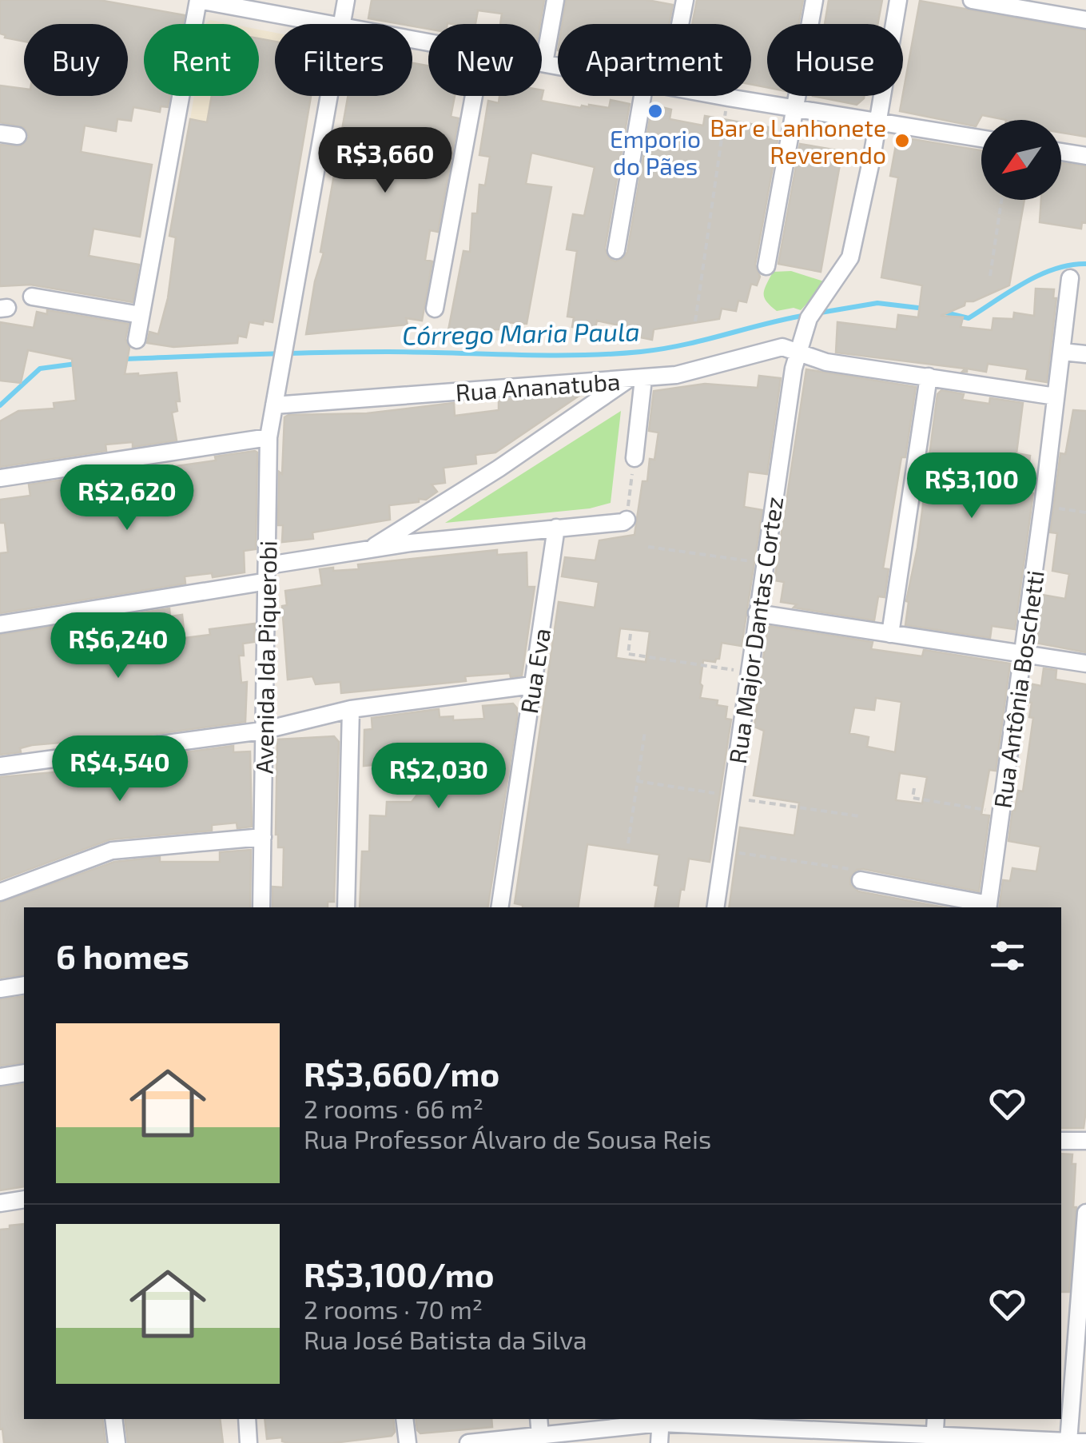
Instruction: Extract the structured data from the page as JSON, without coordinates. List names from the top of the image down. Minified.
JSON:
{"streets":{"street":["Rua Ananatuba","Rua Major Dantas Cortez","Avenida Ida Piquerobi","Rua Eva","Rua Antônia Boschetti"]},"crossings":[["Rua Ananatuba","Rua Major Dantas Cortez"],["Rua Ananatuba","Avenida Ida Piquerobi"]],"water":["Córrego Maria Paula"],"places":["Emporio do Pães","Bar e Lanhonete Reverendo"],"north":"bottom left","page":{"chip":["Buy","Rent","Filters","New","Apartment","House"],"price":["R$3,660","R$3,100","R$2,620","R$6,240","R$4,540","R$2,030"],"heading":"6 homes","list":[{"name":"R$3,660/mo","note":"2 rooms · 66 m² · Rua Professor Álvaro de Sousa Reis"},{"name":"R$3,100/mo","note":"2 rooms · 70 m² · Rua José Batista da Silva"}]}}
